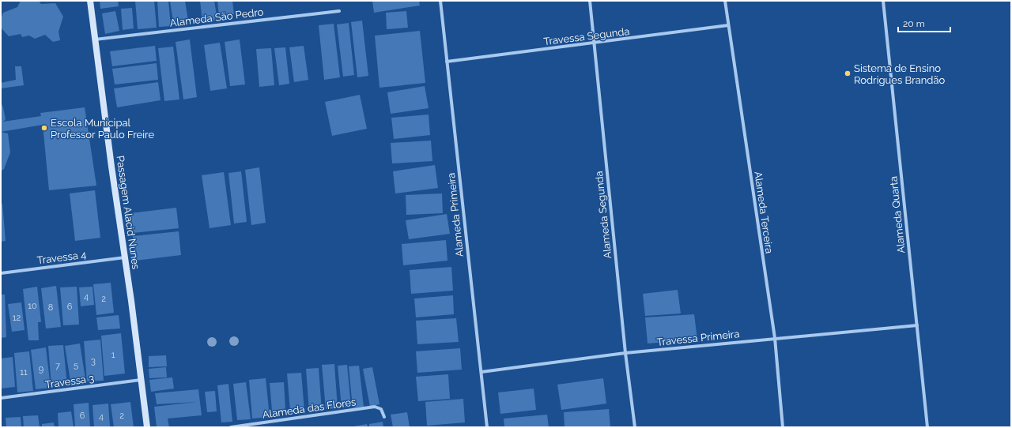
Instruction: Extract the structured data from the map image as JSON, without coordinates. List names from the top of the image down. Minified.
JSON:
{"streets":{"street":["Alameda São Pedro","Travessa Segunda","Passagem Alacid Nunes","Alameda Terceira","Alameda Primeira","Alameda Segunda","Alameda Quarta","Travessa 4","Travessa Primeira","Travessa 3","Alameda das Flores"]},"crossings":[["Alameda São Pedro","Passagem Alacid Nunes"],["Travessa Segunda","Alameda Terceira"],["Travessa Segunda","Alameda Primeira"],["Travessa Segunda","Alameda Segunda"],["Passagem Alacid Nunes","Travessa 4"],["Passagem Alacid Nunes","Travessa 3"],["Alameda Terceira","Travessa Primeira"],["Alameda Primeira","Travessa Primeira"],["Alameda Segunda","Travessa Primeira"],["Alameda Quarta","Travessa Primeira"]],"places":["Sistema de Ensino Rodrigues Brandão","Escola Municipal Professor Paulo Freire"],"house_numbers":["4","2","10","6","8","12","1","3","5","7","9","11","6","2","4"],"scale_bar":"20 m"}
